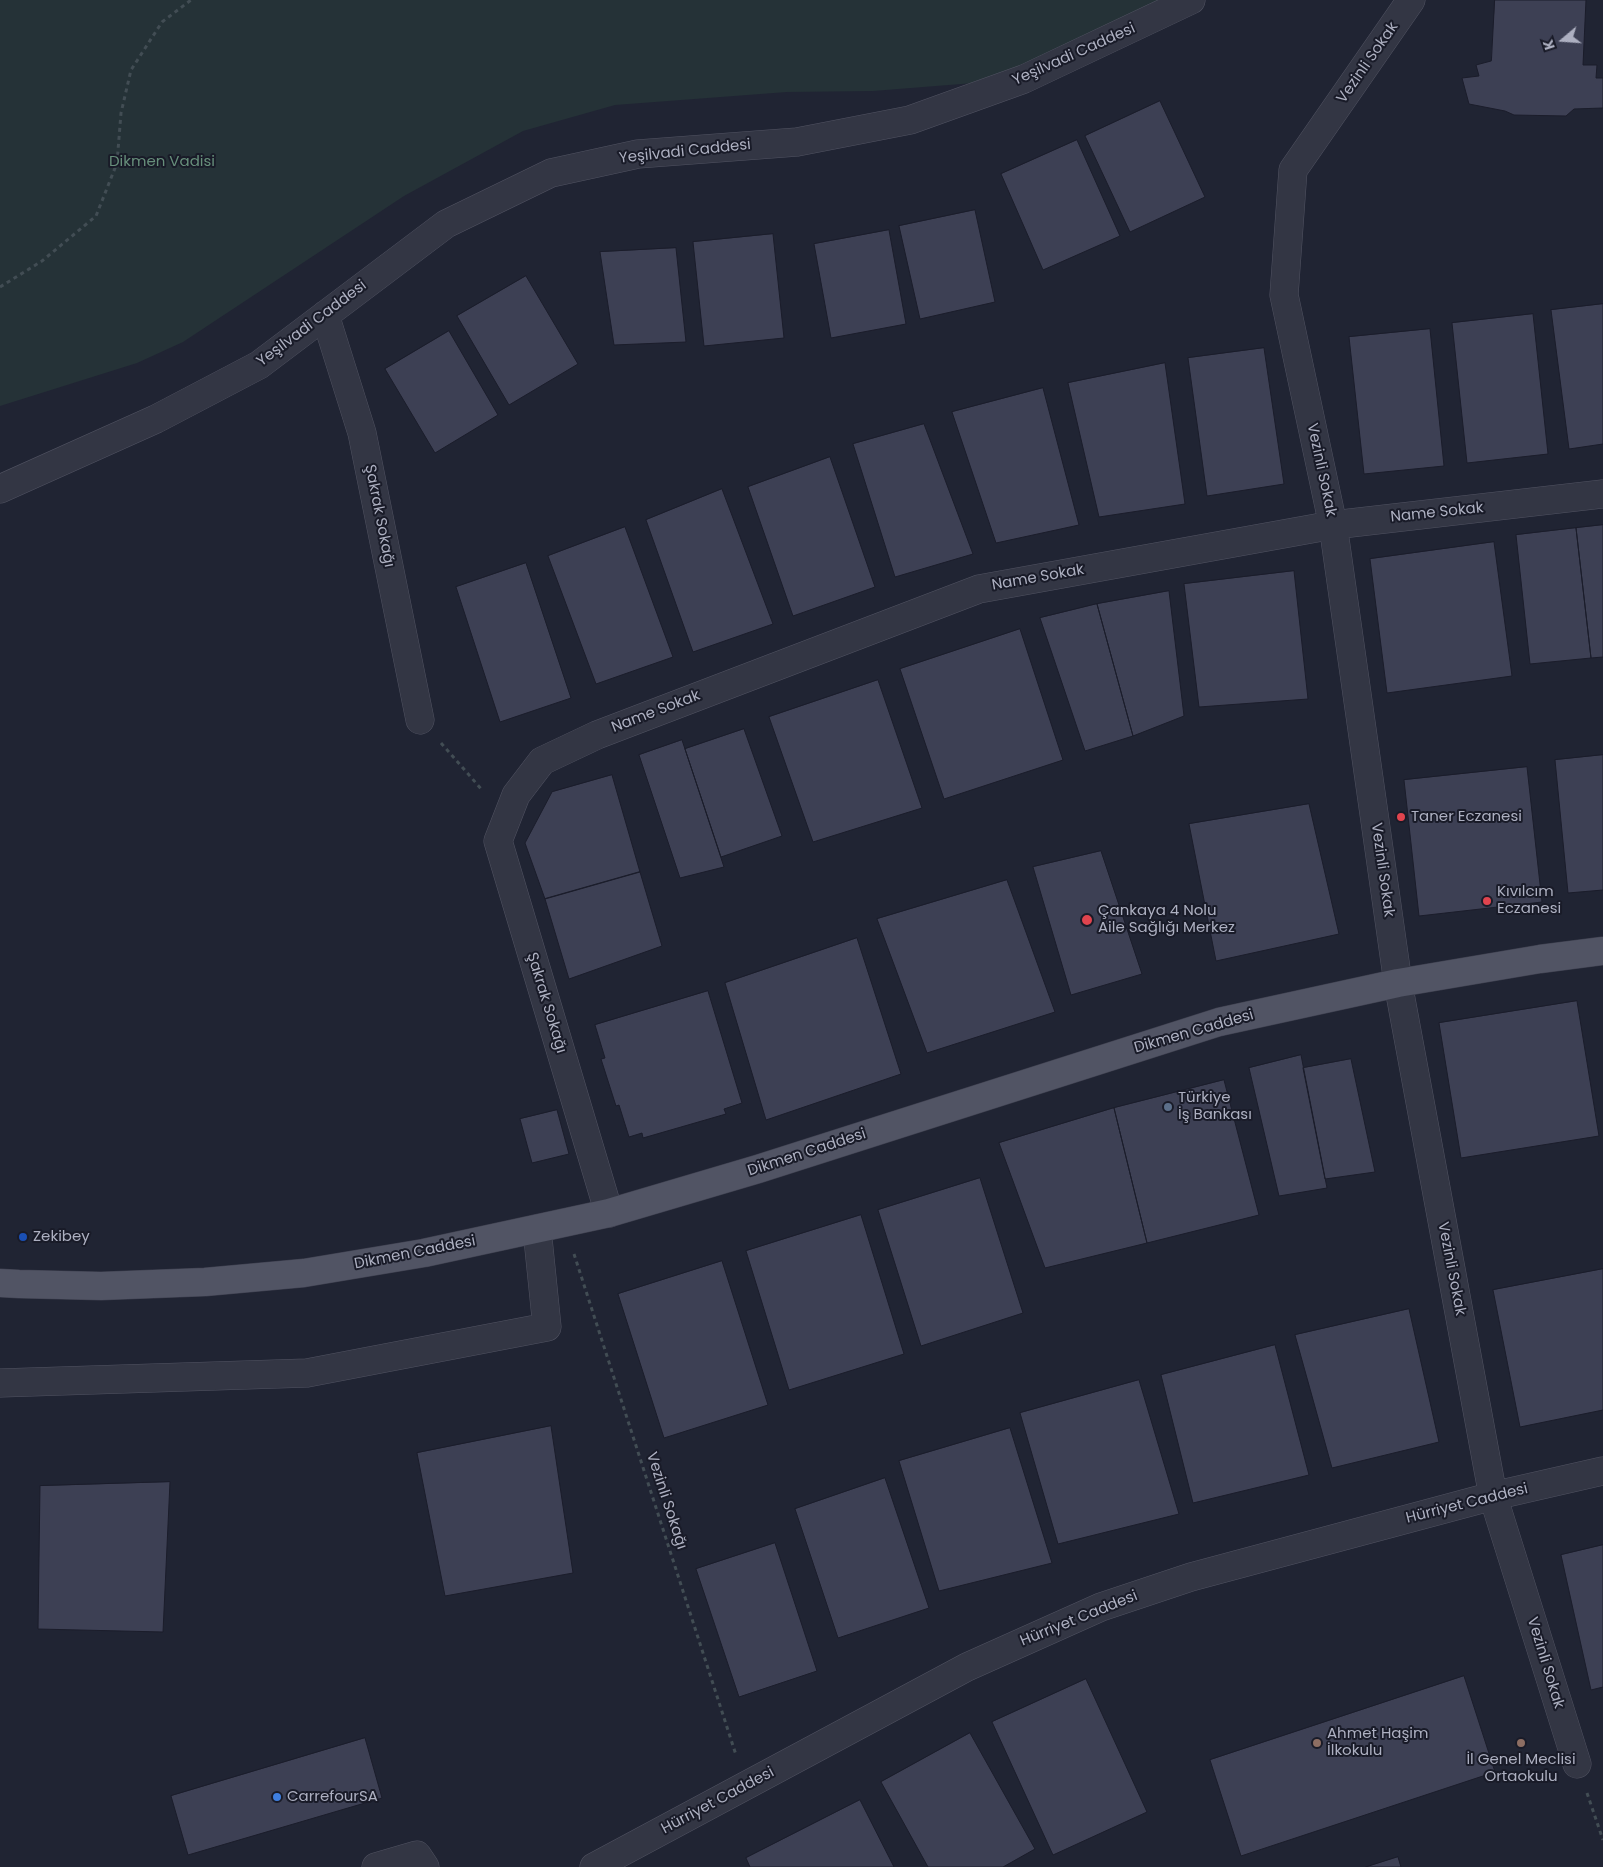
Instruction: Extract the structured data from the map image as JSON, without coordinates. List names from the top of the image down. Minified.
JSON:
{"streets":{"main road":["Dikmen Caddesi"],"street":["Yeşilvadi Caddesi","Vezinli Sokak","Name Sokak","Şakrak Sokağı","Hürriyet Caddesi"],"path":["Vezinli Sokağı"]},"crossings":[["Yeşilvadi Caddesi","Şakrak Sokağı"],["Vezinli Sokak","Name Sokak"],["Vezinli Sokak","Dikmen Caddesi"],["Vezinli Sokak","Hürriyet Caddesi"],["Name Sokak","Şakrak Sokağı"],["Şakrak Sokağı","Dikmen Caddesi"],["Dikmen Caddesi","Vezinli Sokağı"],["Vezinli Sokağı","Hürriyet Caddesi"]],"parks":["Dikmen Vadisi"],"places":["Taner Eczanesi","Kıvılcım Eczanesi","Çankaya 4 Nolu Aile Sağlığı Merkez","Türkiye İş Bankası","Zekibey","Ahmet Haşim İlkokulu","İl Genel Meclisi Ortaokulu","CarrefourSA"],"north":"left"}
